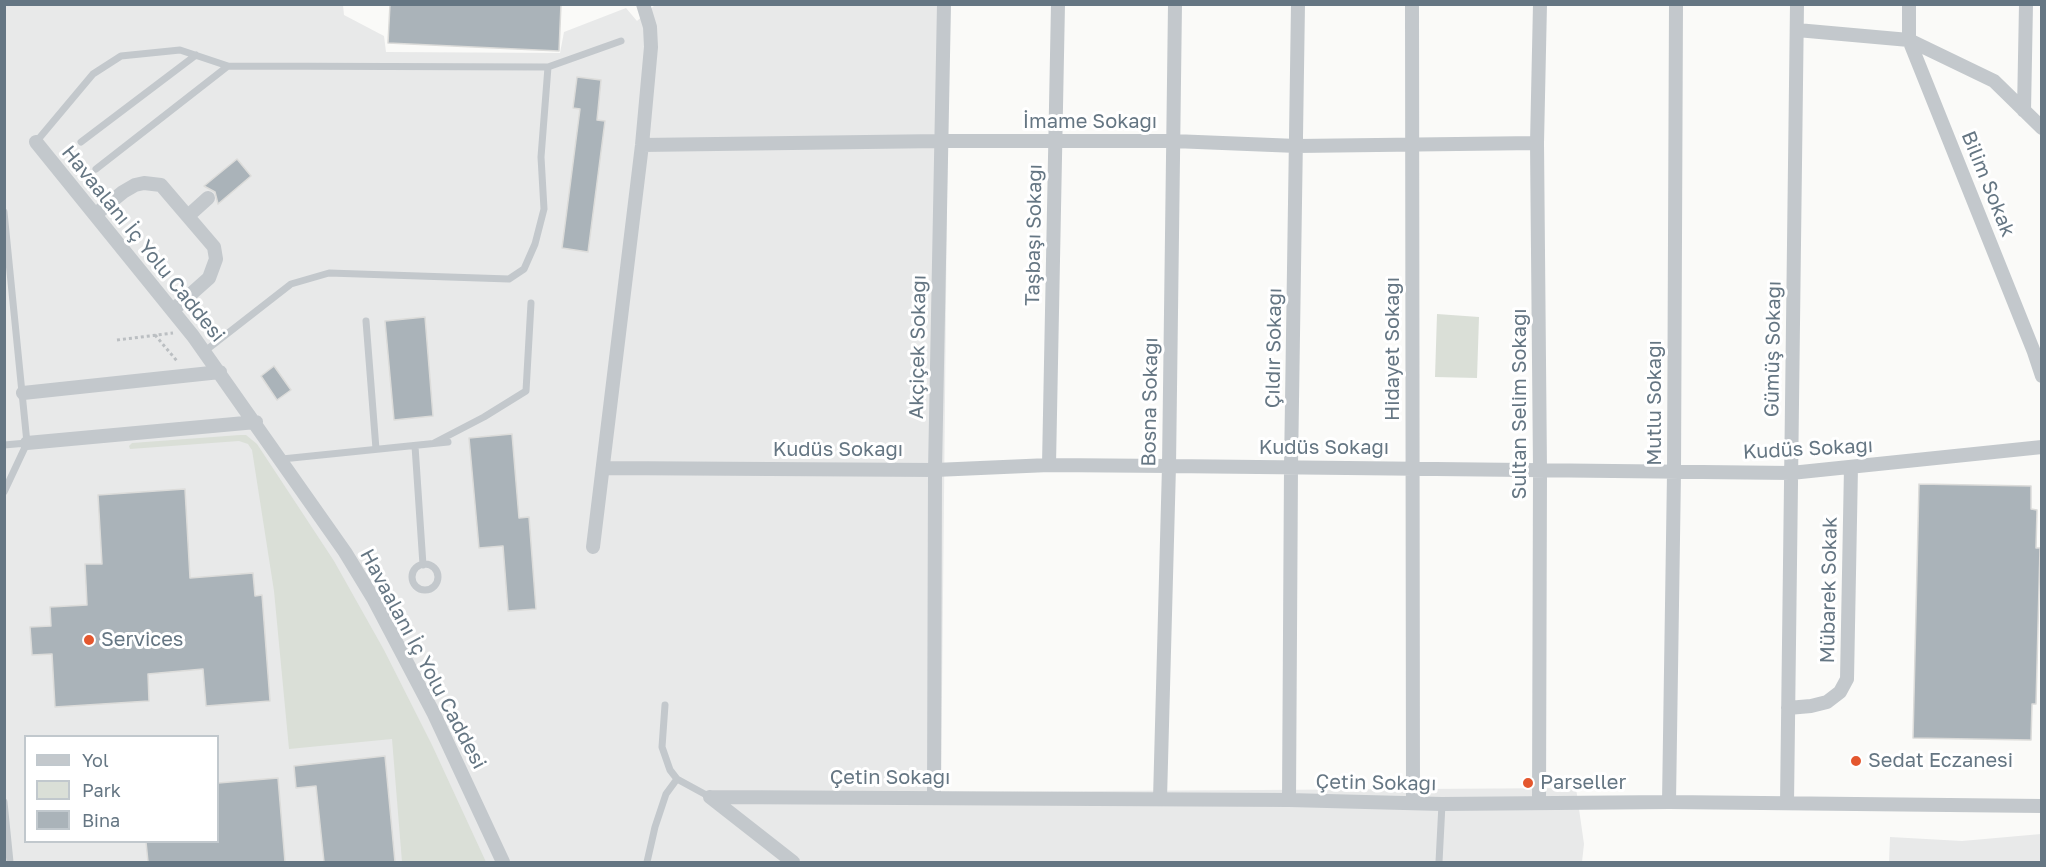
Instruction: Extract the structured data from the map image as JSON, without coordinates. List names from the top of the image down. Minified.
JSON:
{"streets":{"street":["İmame Sokağı","Bilim Sokak","Taşbaşı Sokağı","Havaalanı İç Yolu Caddesi","Akçiçek Sokağı","Çıldır Sokağı","Hidayet Sokağı","Gümüş Sokağı","Bosna Sokağı","Mutlu Sokağı","Sultan Selim Sokağı","Kudüs Sokağı","Mübarek Sokak","Çetin Sokağı"]},"crossings":[["İmame Sokağı","Taşbaşı Sokağı"],["İmame Sokağı","Akçiçek Sokağı"],["İmame Sokağı","Çıldır Sokağı"],["İmame Sokağı","Hidayet Sokağı"],["İmame Sokağı","Bosna Sokağı"],["İmame Sokağı","Sultan Selim Sokağı"],["Taşbaşı Sokağı","Kudüs Sokağı"],["Akçiçek Sokağı","Kudüs Sokağı"],["Akçiçek Sokağı","Çetin Sokağı"],["Çıldır Sokağı","Kudüs Sokağı"],["Çıldır Sokağı","Çetin Sokağı"],["Hidayet Sokağı","Kudüs Sokağı"],["Hidayet Sokağı","Çetin Sokağı"],["Gümüş Sokağı","Kudüs Sokağı"],["Gümüş Sokağı","Mübarek Sokak"],["Gümüş Sokağı","Çetin Sokağı"],["Bosna Sokağı","Kudüs Sokağı"],["Bosna Sokağı","Çetin Sokağı"],["Mutlu Sokağı","Kudüs Sokağı"],["Mutlu Sokağı","Çetin Sokağı"],["Sultan Selim Sokağı","Kudüs Sokağı"],["Sultan Selim Sokağı","Çetin Sokağı"],["Kudüs Sokağı","Mübarek Sokak"]],"places":["Services","Sedat Eczanesi","Parseller"],"legend":["Yol","Park","Bina"]}
